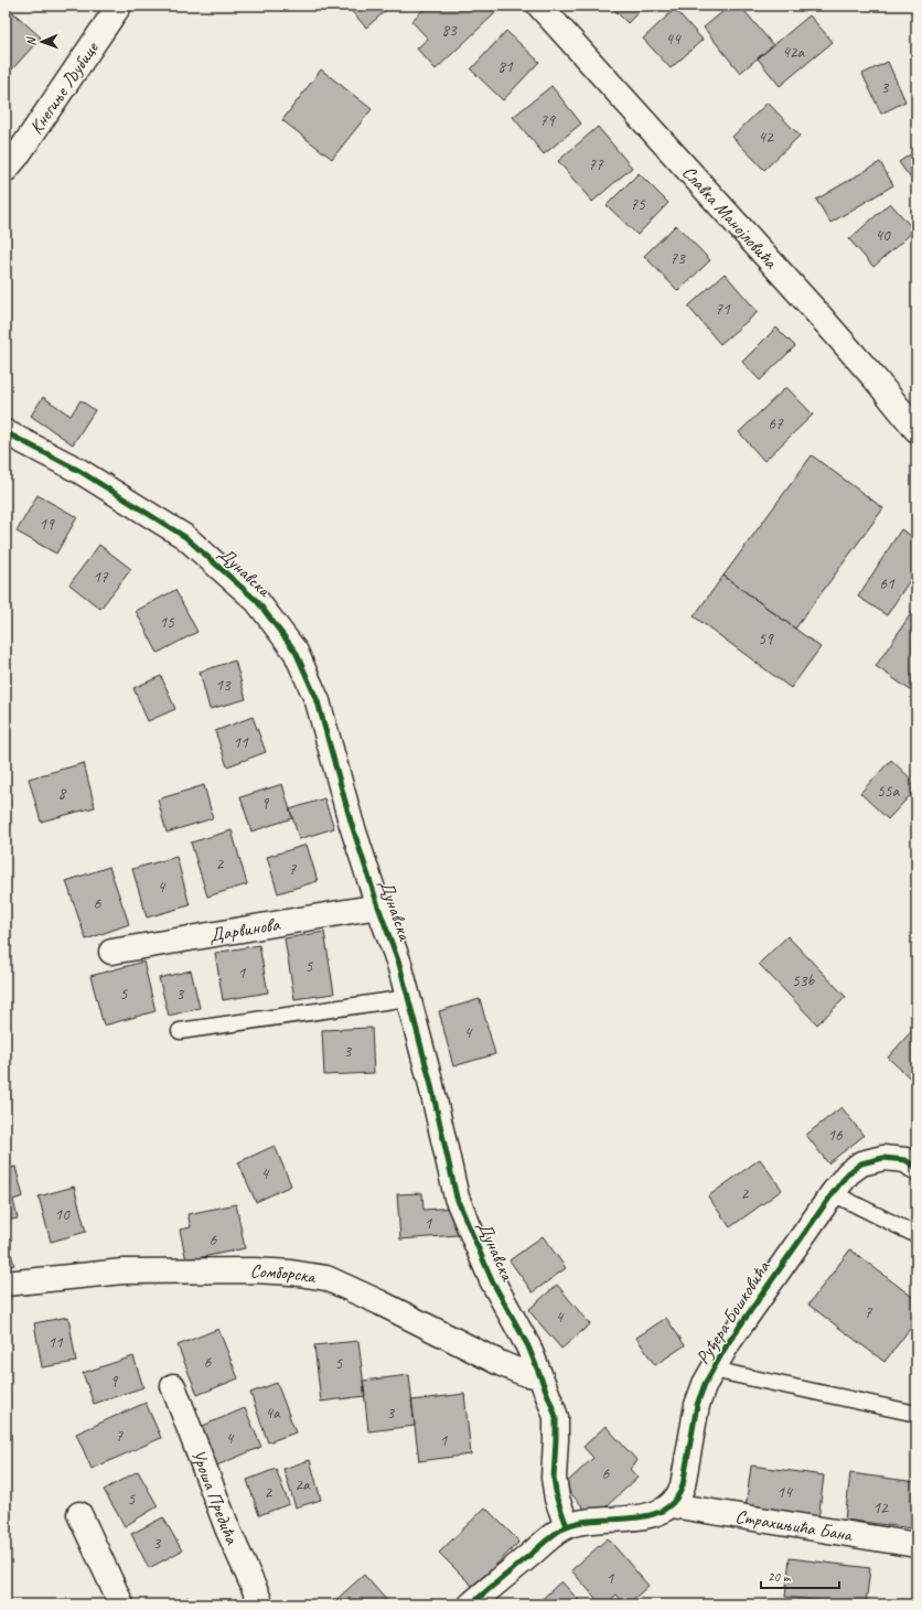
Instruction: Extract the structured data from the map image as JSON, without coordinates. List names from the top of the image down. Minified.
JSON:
{"streets":{"street":["Кнегиње Љубице","Славка Манојловића","Дунавска","Дарвинова","Сомборска","Руђера Бошковића","Уроша Предића","Страхињића Бана"]},"crossings":[["Дунавска","Дарвинова"],["Дунавска","Сомборска"],["Руђера Бошковића","Страхињића Бана"]],"house_numbers":["83","44","42a","81","3","79","42","77","75","40","73","71","67","19","17","61","15","59","13","11","55a","8","9","2","7","4","6","5","1","53b","5","3","4","3","16","4","2","10","1","6","7","4","11","6","5","9","4a","3","7","4","1","6","2a","2","14","5","12","3","1"],"scale_bar":"20 m","north":"left"}
